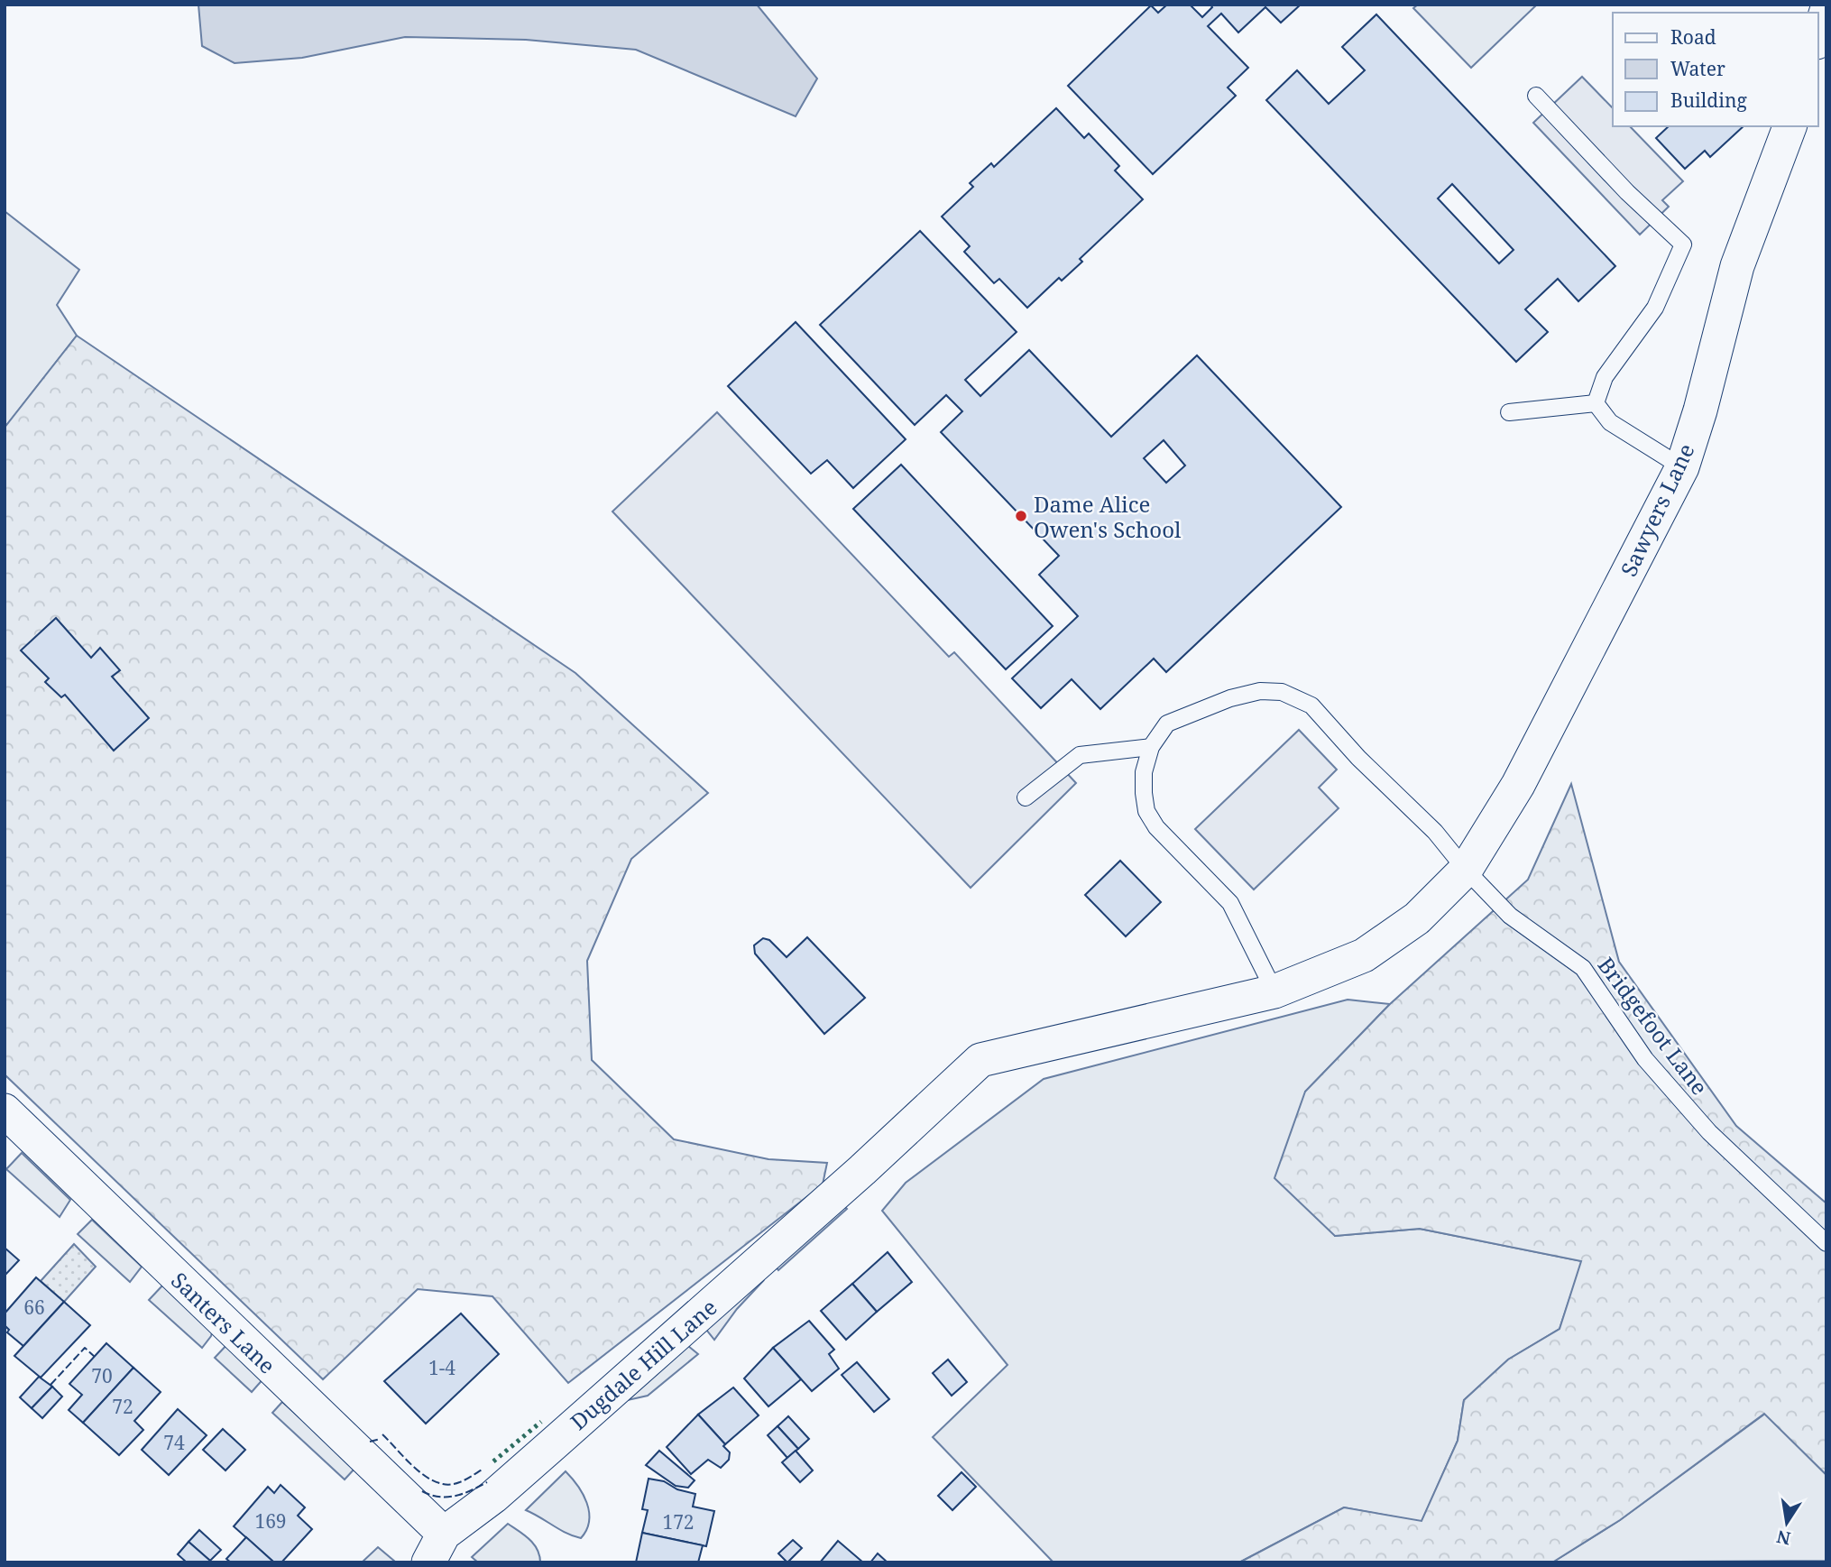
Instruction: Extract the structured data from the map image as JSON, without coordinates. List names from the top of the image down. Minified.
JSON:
{"streets":{"street":["Sawyers Lane","Santers Lane","Dugdale Hill Lane"],"lane":["Bridgefoot Lane"]},"crossings":[["Sawyers Lane","Bridgefoot Lane"],["Sawyers Lane","Dugdale Hill Lane"],["Santers Lane","Dugdale Hill Lane"]],"places":["Dame Alice Owen's School"],"house_numbers":["66","1-4","70","72","74","169","172"],"legend":["Road","Water","Building"],"north":"bottom"}
